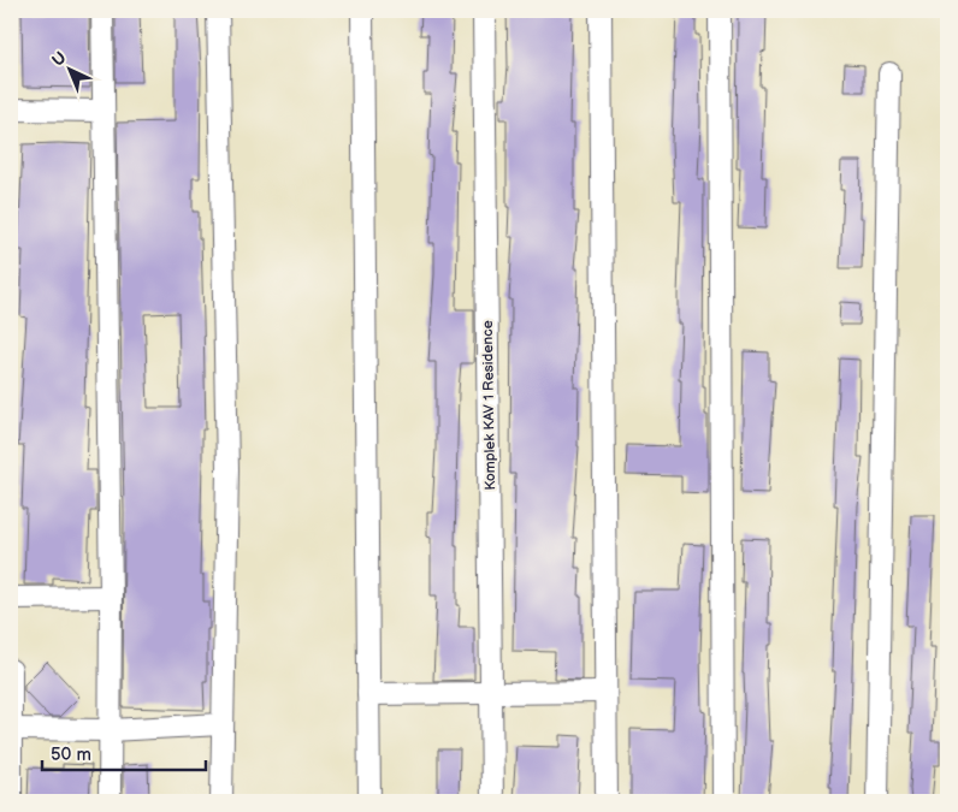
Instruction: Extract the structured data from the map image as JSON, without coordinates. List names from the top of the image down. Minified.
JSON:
{"streets":{"street":["Komplek KAV 1 Residence"]},"scale_bar":"50 m","north":"top left"}
